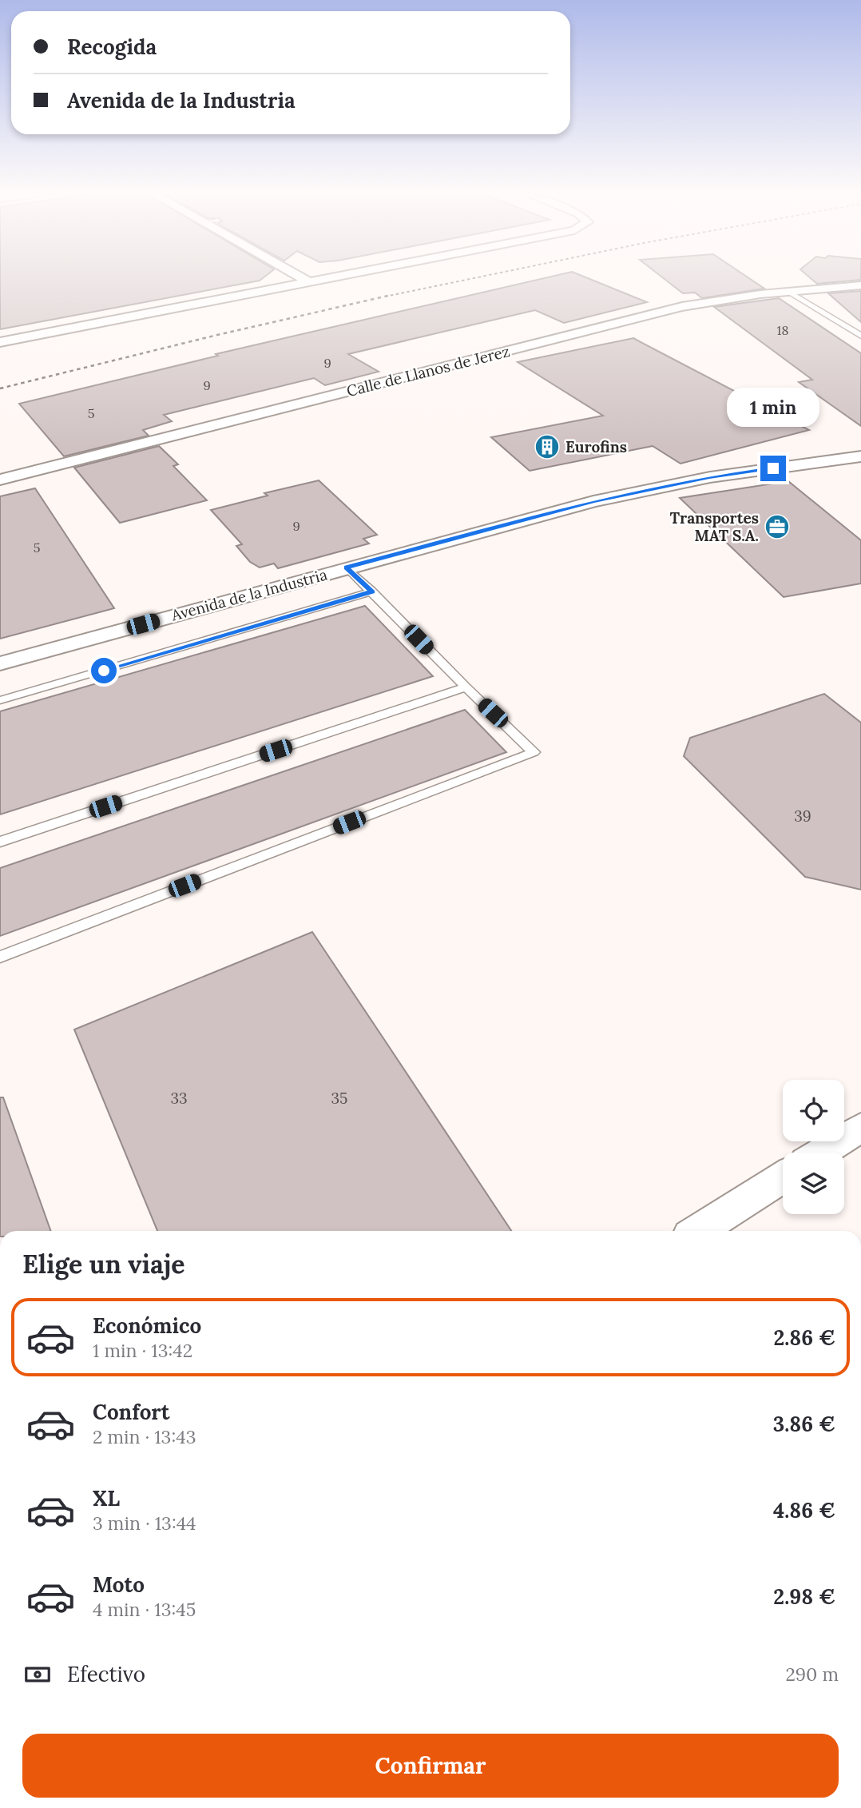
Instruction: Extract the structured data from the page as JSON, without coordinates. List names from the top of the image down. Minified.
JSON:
{"streets":{"street":["Calle de Llanos de Jerez","Avenida de la Industria"]},"places":{"building":["Eurofins"],"office":["Transportes MAT S.A."]},"house_numbers":["18","9","9","5","9","5","39","33","35"],"page":{"banner":["Recogida","Avenida de la Industria"],"bubble":"1 min","heading":"Elige un viaje","list":[{"name":"Económico","note":"1 min · 13:42","value":"2.86 €"},{"name":"Confort","note":"2 min · 13:43","value":"3.86 €"},{"name":"XL","note":"3 min · 13:44","value":"4.86 €"},{"name":"Moto","note":"4 min · 13:45","value":"2.98 €"}],"pay":["Efectivo","290 m"],"buttons":"Confirmar"}}
